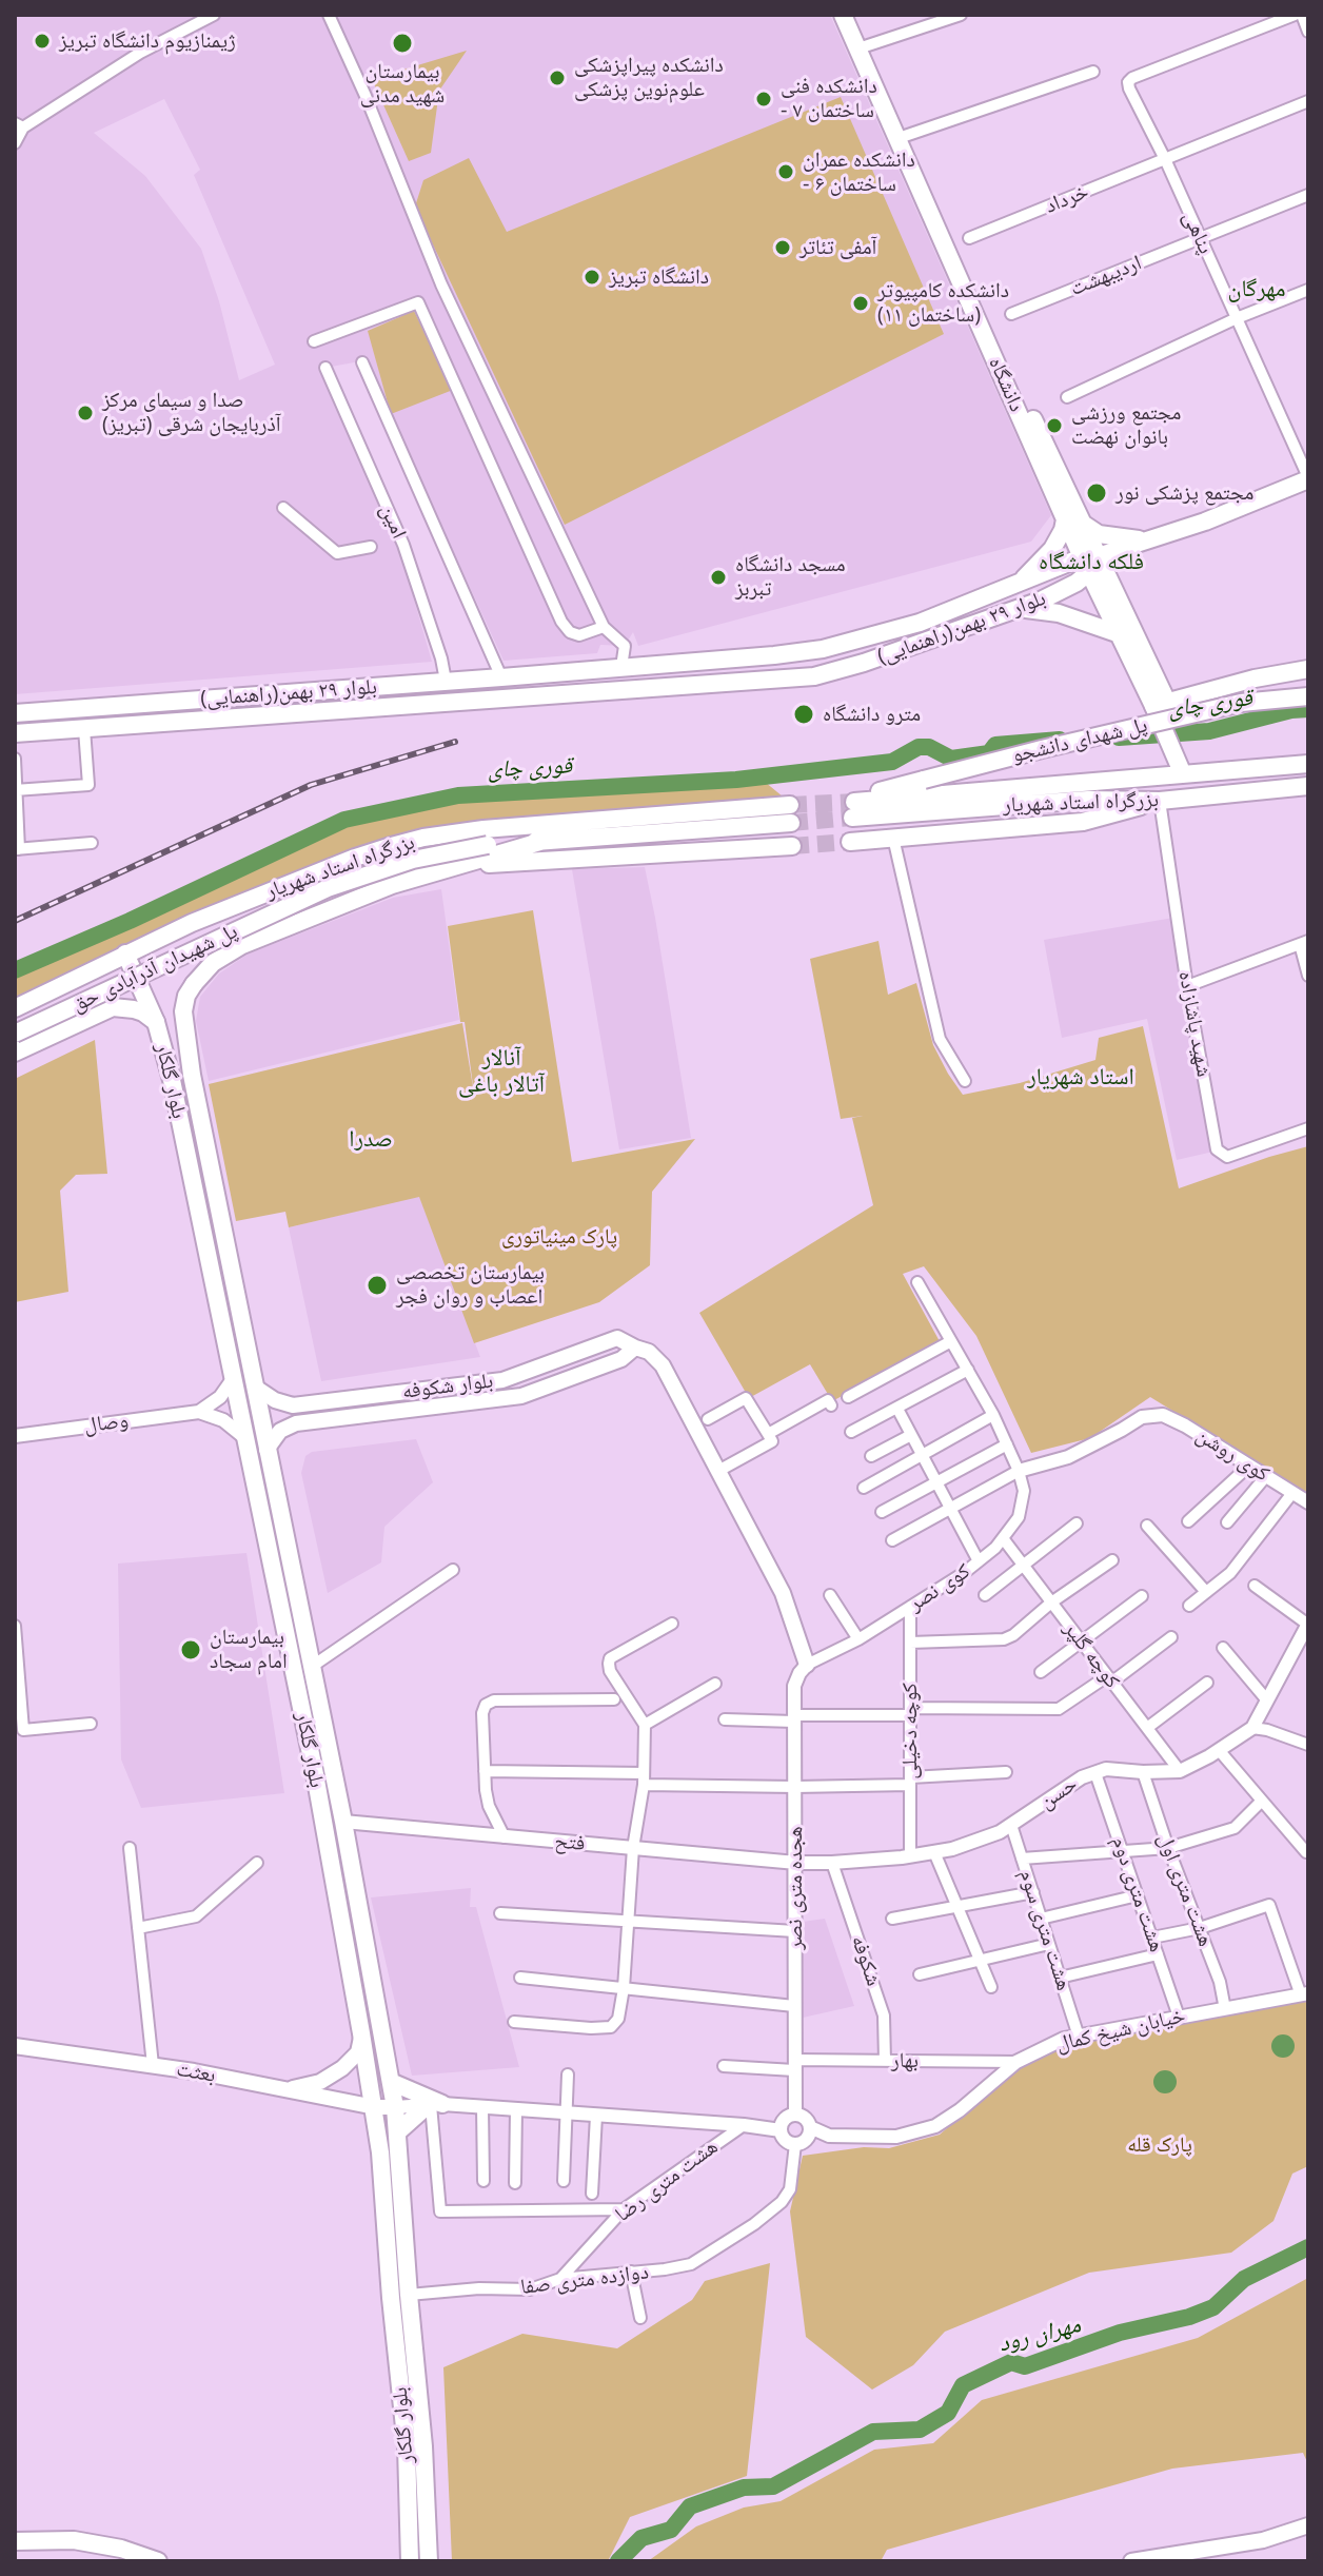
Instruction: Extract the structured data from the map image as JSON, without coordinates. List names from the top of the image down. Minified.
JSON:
{"streets":{"main road":["دانشگاه","بلوار ٢٩ بهمن(راهنمایی)","پل شهدای دانشجو","بزرگراه استاد شهریار","پل شهیدان آذرآبادی حق","بلوار گلکار","بلوار شکوفه","بعثت"],"street":["خرداد","پناهی","اردیبهشت","امین","شهید پاشازاده","وصال","کوی روشن","کوی نصر","کوچه گلپر","کوچه دخیلی","حسن","فتح","هجده متری نصر","هشت متری اول","هشت متری دوم","هشت متری سوم","شکوفه","خیابان شیخ کمال","بهار","هشت متری رضا","دوازده متری صفا"]},"crossings":[["خرداد","پناهی"],["پناهی","اردیبهشت"],["دانشگاه","بلوار ٢٩ بهمن(راهنمایی)"],["امین","بلوار ٢٩ بهمن(راهنمایی)"],["پل شهدای دانشجو","بزرگراه استاد شهریار"],["بزرگراه استاد شهریار","پل شهیدان آذرآبادی حق"],["بزرگراه استاد شهریار","شهید پاشازاده"],["بزرگراه استاد شهریار","بلوار گلکار"],["بلوار گلکار","فتح"],["بلوار گلکار","بعثت"],["بلوار گلکار","دوازده متری صفا"],["کوی روشن","کوی نصر"],["کوی نصر","کوچه گلپر"],["کوی نصر","کوچه دخیلی"],["کوی نصر","هجده متری نصر"],["کوچه گلپر","حسن"],["کوچه دخیلی","حسن"],["حسن","فتح"],["حسن","هجده متری نصر"],["حسن","هشت متری اول"],["حسن","هشت متری دوم"],["حسن","هشت متری سوم"],["حسن","شکوفه"],["فتح","هجده متری نصر"],["هجده متری نصر","خیابان شیخ کمال"],["هجده متری نصر","بهار"],["هجده متری نصر","دوازده متری صفا"],["هشت متری اول","خیابان شیخ کمال"],["هشت متری دوم","خیابان شیخ کمال"],["هشت متری سوم","خیابان شیخ کمال"],["شکوفه","بهار"],["خیابان شیخ کمال","بهار"],["خیابان شیخ کمال","دوازده متری صفا"],["هشت متری رضا","دوازده متری صفا"]],"districts":["مهرگان","فلکه دانشگاه","آنالار آتالار باغی","استاد شهریار","صدرا"],"water":["قوری چای","مهران رود"],"parks":["پارک مینیاتوری","پارک قله"],"places":["ژیمنازیوم دانشگاه تبریز","بیمارستان شهید مدنی","دانشکده پیراپزشکی علوم‌نوین پزشکی","دانشکده فنی - ساختمان ۷","دانشکده عمران - ساختمان ۶","آمفی تئاتر","دانشگاه تبریز","دانشکده کامپیوتر (ساختمان ۱۱)","صدا و سیمای مرکز آذربایجان شرقی (تبریز)","مجتمع ورزشی بانوان نهضت","مجتمع پزشکی نور","مسجد دانشگاه تبربز","مترو دانشگاه","بیمارستان تخصصی اعصاب و روان فجر","بیمارستان امام سجاد"]}
